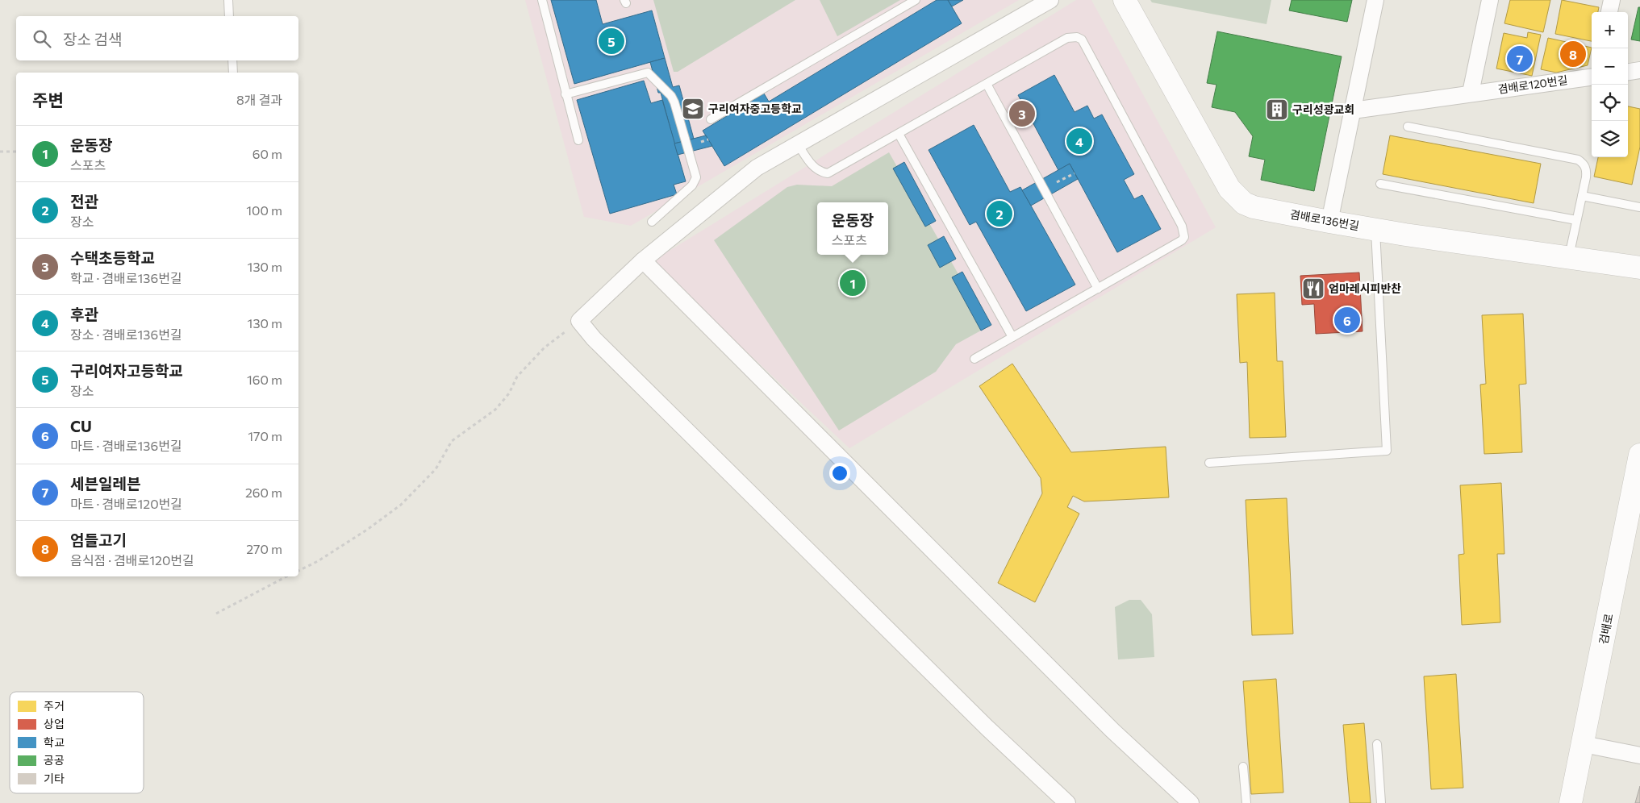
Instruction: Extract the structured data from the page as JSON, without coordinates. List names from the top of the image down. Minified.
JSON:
{"streets":{"street":["겸배로120번길","겸배로136번길","검배로"]},"places":{"school or university":["구리여자중고등학교"],"building":["구리성광교회"],"restaurant":["엄마레시피반찬"]},"legend":["주거","상업","학교","공공","기타"],"page":{"map_buttons":["+","−"],"search":"장소 검색","pins":["5","8","7","3","4","2","1","6"],"heading":["주변","8개 결과"],"list":[{"mark":"1","name":"운동장","note":"스포츠","value":"60 m"},{"mark":"2","name":"전관","note":"장소","value":"100 m"},{"mark":"3","name":"수택초등학교","note":"학교 · 겸배로136번길","value":"130 m"},{"mark":"4","name":"후관","note":"장소 · 겸배로136번길","value":"130 m"},{"mark":"5","name":"구리여자고등학교","note":"장소","value":"160 m"},{"mark":"6","name":"CU","note":"마트 · 겸배로136번길","value":"170 m"},{"mark":"7","name":"세븐일레븐","note":"마트 · 겸배로120번길","value":"260 m"},{"mark":"8","name":"엄들고기","note":"음식점 · 겸배로120번길","value":"270 m"}],"popup":["운동장","스포츠"]}}
